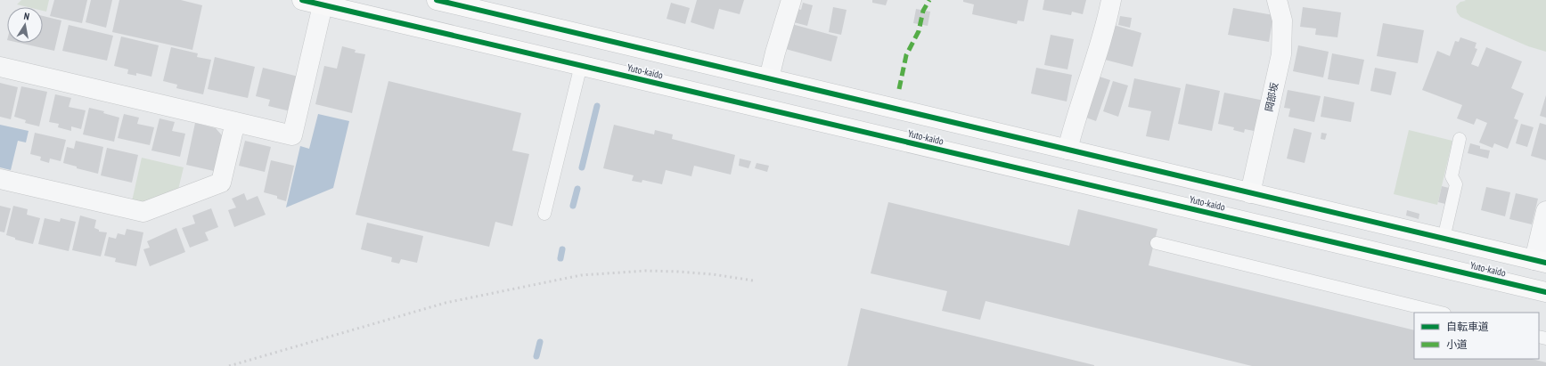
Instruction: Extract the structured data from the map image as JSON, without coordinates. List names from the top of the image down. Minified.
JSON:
{"streets":{"main road":["Yuto-kaido"],"street":["岡部坂"]},"crossings":[["Yuto-kaido","岡部坂"]],"legend":["自転車道","小道"],"north":"top"}
